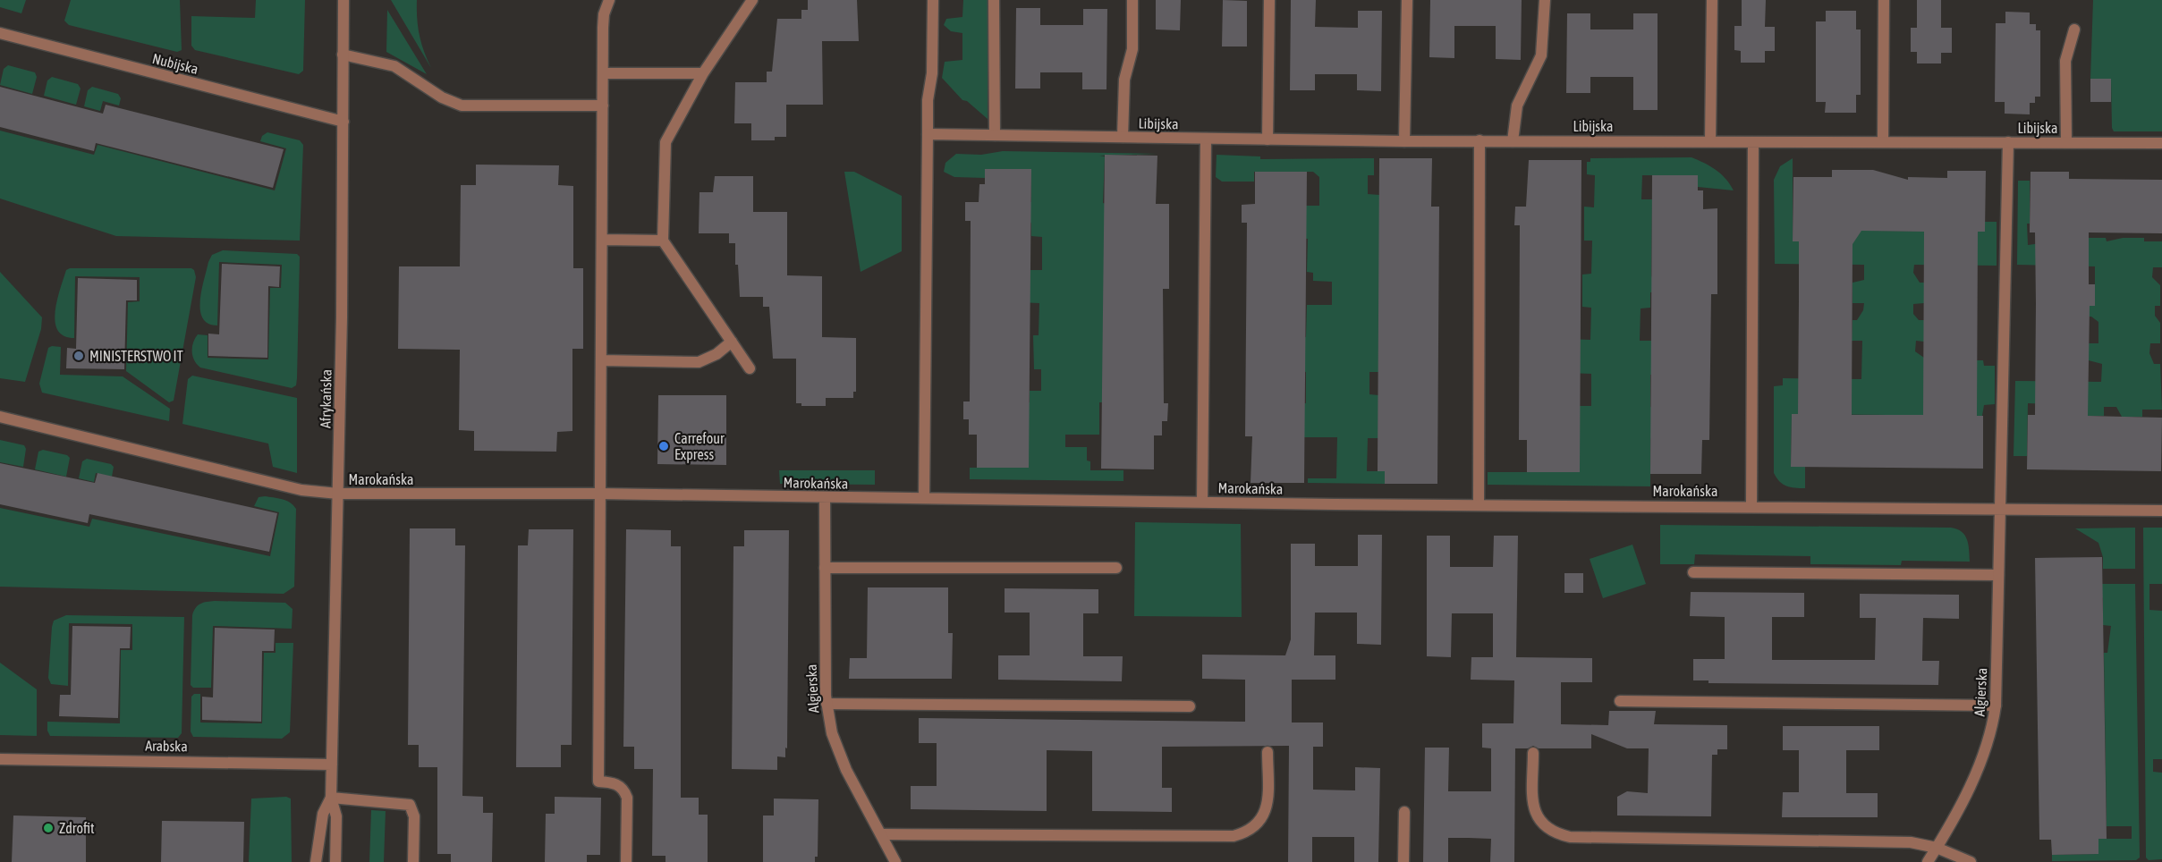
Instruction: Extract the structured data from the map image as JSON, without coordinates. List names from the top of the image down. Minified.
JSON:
{"streets":{"street":["Nubijska","Libijska","Afrykańska","Marokańska","Algierska","Arabska"]},"crossings":[["Nubijska","Afrykańska"],["Libijska","Algierska"],["Afrykańska","Marokańska"],["Afrykańska","Arabska"],["Marokańska","Algierska"]],"places":["MINISTERSTWO IT","Carrefour Express","Zdrofit"]}
